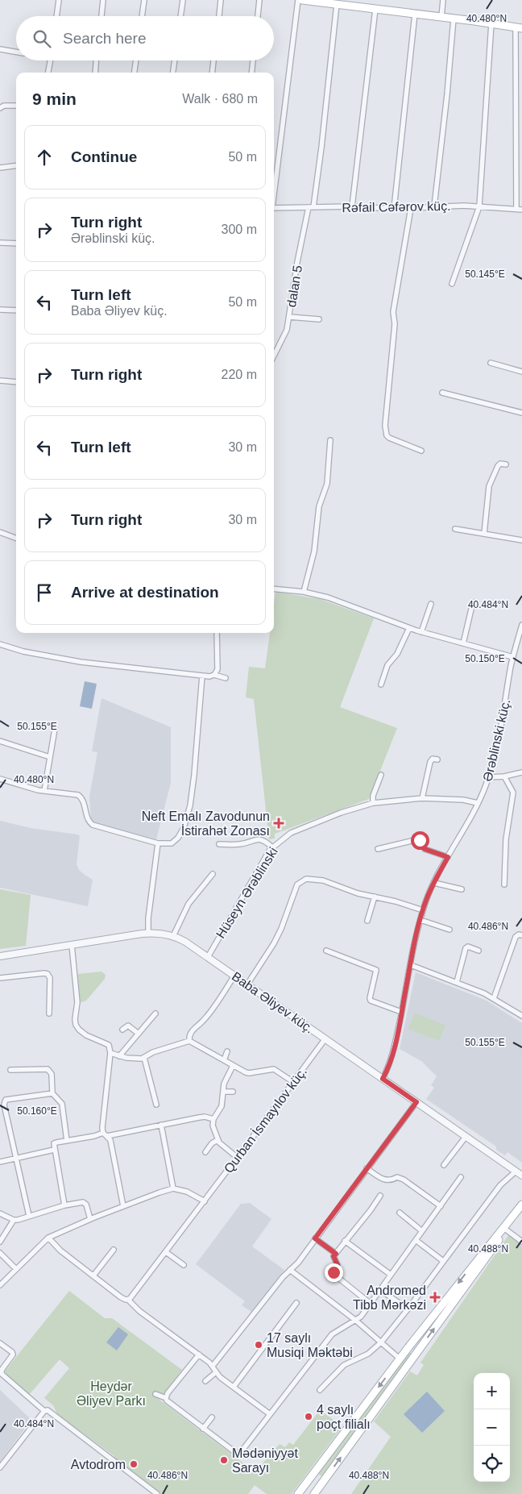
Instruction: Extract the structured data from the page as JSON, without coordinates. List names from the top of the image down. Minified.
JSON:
{"streets":{"street":["Rəfail Cəfərov küç.","dalan 5","Ərəblinski küç.","Hüseyn Ərəblinski","Baba Əliyev küç.","Qurban İsmayılov küç."]},"crossings":[["Rəfail Cəfərov küç.","dalan 5"],["Ərəblinski küç.","Hüseyn Ərəblinski"],["Ərəblinski küç.","Baba Əliyev küç."],["Hüseyn Ərəblinski","Baba Əliyev küç."],["Baba Əliyev küç.","Qurban İsmayılov küç."]],"parks":["Heydər Əliyev Parkı"],"places":{"health":["Neft Emalı Zavodunun İstirahət Zonası","Andromed Tibb Mərkəzi"],"other":["17 saylı Musiqi Məktəbi","4 saylı poçt filialı","Mədəniyyət Sarayı","Avtodrom"]},"page":{"search":"Search here","heading":["9 min","Walk · 680 m"],"list":[["Continue","50 m"],["Turn right","Ərəblinski küç.","300 m"],["Turn left","Baba Əliyev küç.","50 m"],["Turn right","220 m"],["Turn left","30 m"],["Turn right","30 m"],"Arrive at destination"],"map_buttons":["+","−"]},"coordinates":["40.480°N","50.145°E","40.484°N","50.150°E","50.155°E","40.486°N","50.160°E","40.488°N"]}
